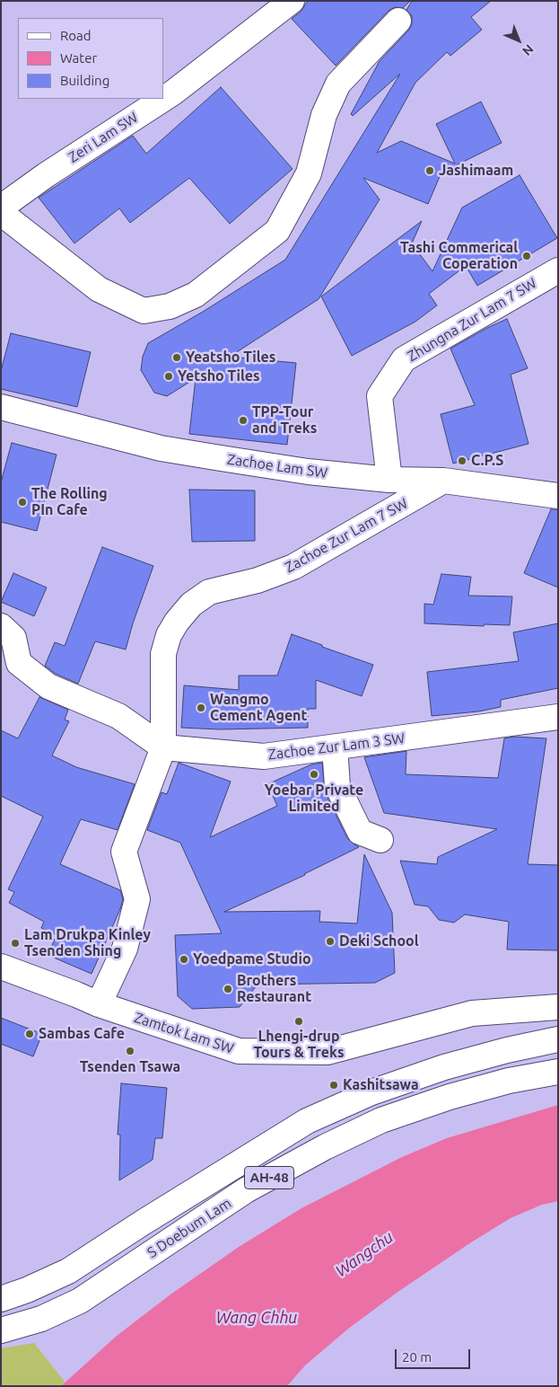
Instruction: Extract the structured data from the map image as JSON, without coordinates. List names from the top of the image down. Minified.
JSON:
{"streets":{"main road":["Zeri Lam SW","Zhungna Zur Lam 7 SW","Zachoe Lam SW","Zachoe Zur Lam 7 SW","Zachoe Zur Lam 3 SW","Zamtok Lam SW","AH-48","S Doebum Lam"]},"crossings":[["Zhungna Zur Lam 7 SW","Zachoe Lam SW"],["Zachoe Lam SW","Zachoe Zur Lam 7 SW"],["Zachoe Zur Lam 7 SW","Zachoe Zur Lam 3 SW"],["Zachoe Zur Lam 7 SW","Zamtok Lam SW"]],"water":["Wangchu","Wang Chhu"],"places":["Jashimaam","Tashi Commerical Coperation","Yeatsho Tiles","Yetsho Tiles","TPP-Tour and Treks","C.P.S","The Rolling PIn Cafe","Wangmo Cement Agent","Yoebar Private Limited","Deki School","Lam Drukpa Kinley Tsenden Shing","Yoedpame Studio","Brothers Restaurant","Lhengi-drup Tours & Treks","Sambas Cafe","Tsenden Tsawa","Kashitsawa"],"legend":["Road","Water","Building"],"scale_bar":"20 m","north":"bottom right"}
